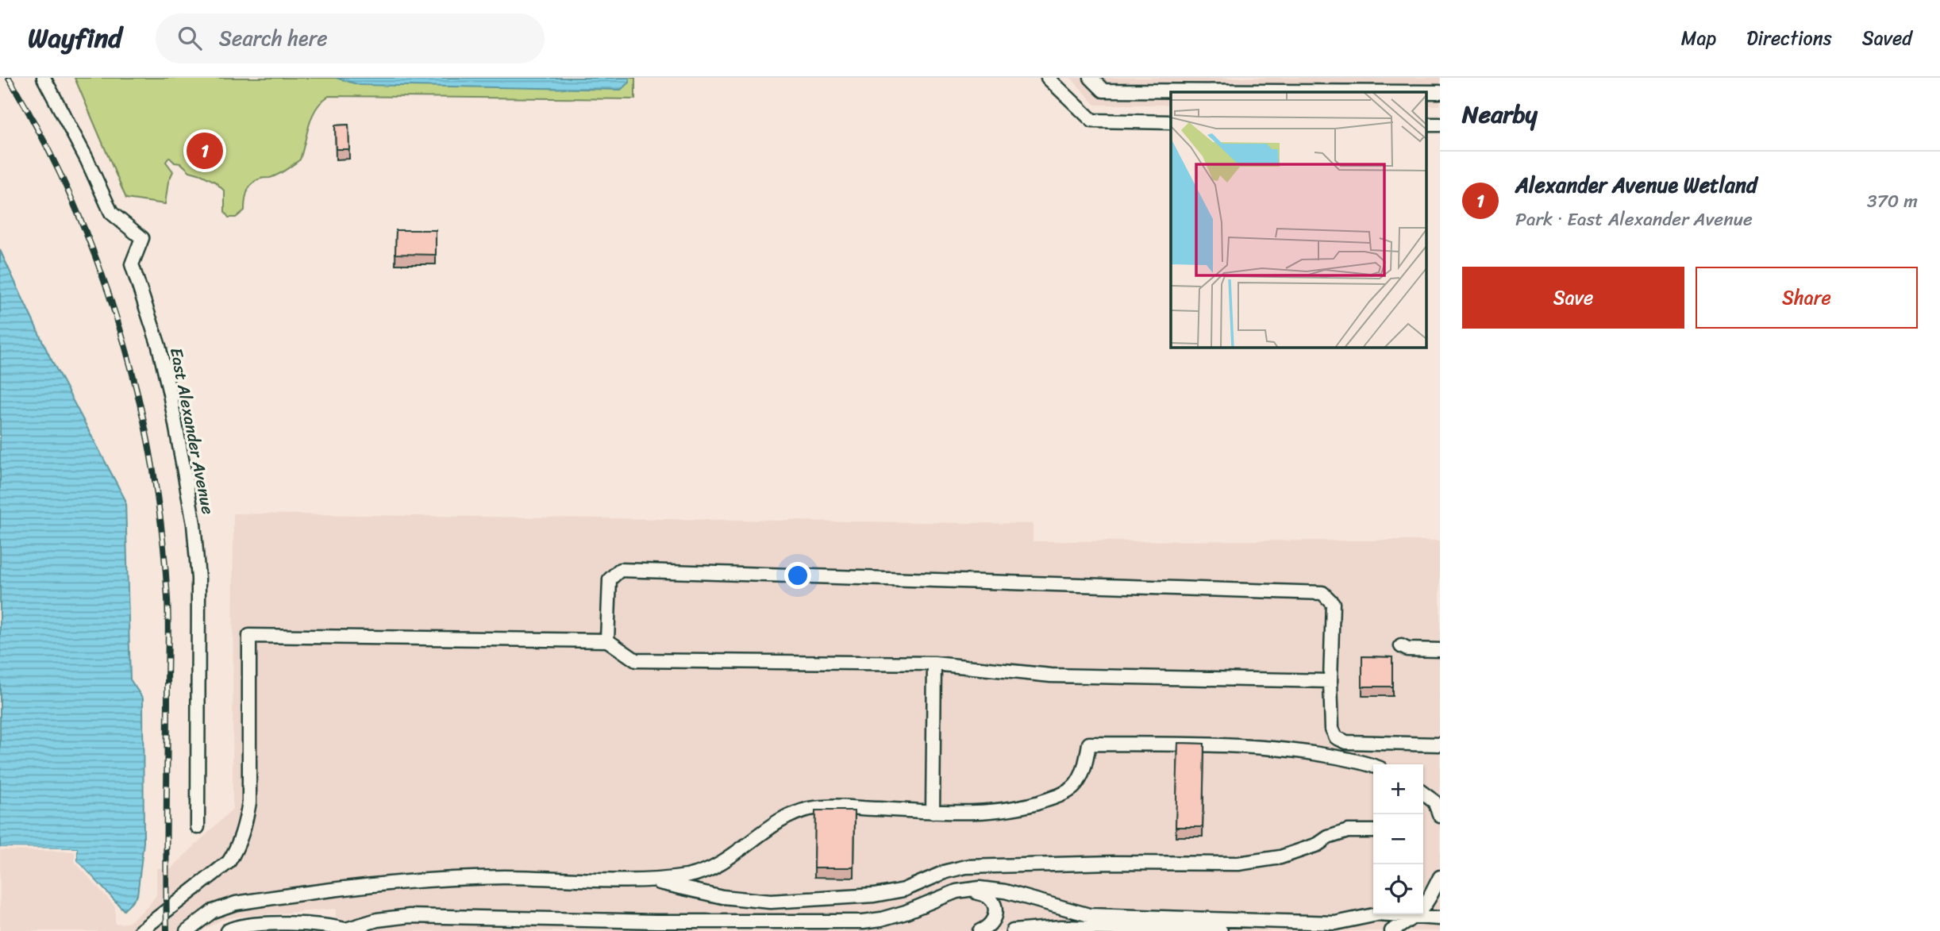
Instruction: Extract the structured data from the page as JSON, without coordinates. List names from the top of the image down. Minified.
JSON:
{"streets":{"street":["East Alexander Avenue"]},"page":{"header":"Wayfind","search":"Search here","nav":["Map","Directions","Saved"],"heading":"Nearby","pins":"1","list":[{"mark":"1","name":"Alexander Avenue Wetland","note":"Park · East Alexander Avenue","value":"370 m"}],"buttons":["Save","Share"],"map_buttons":["+","−"]}}
